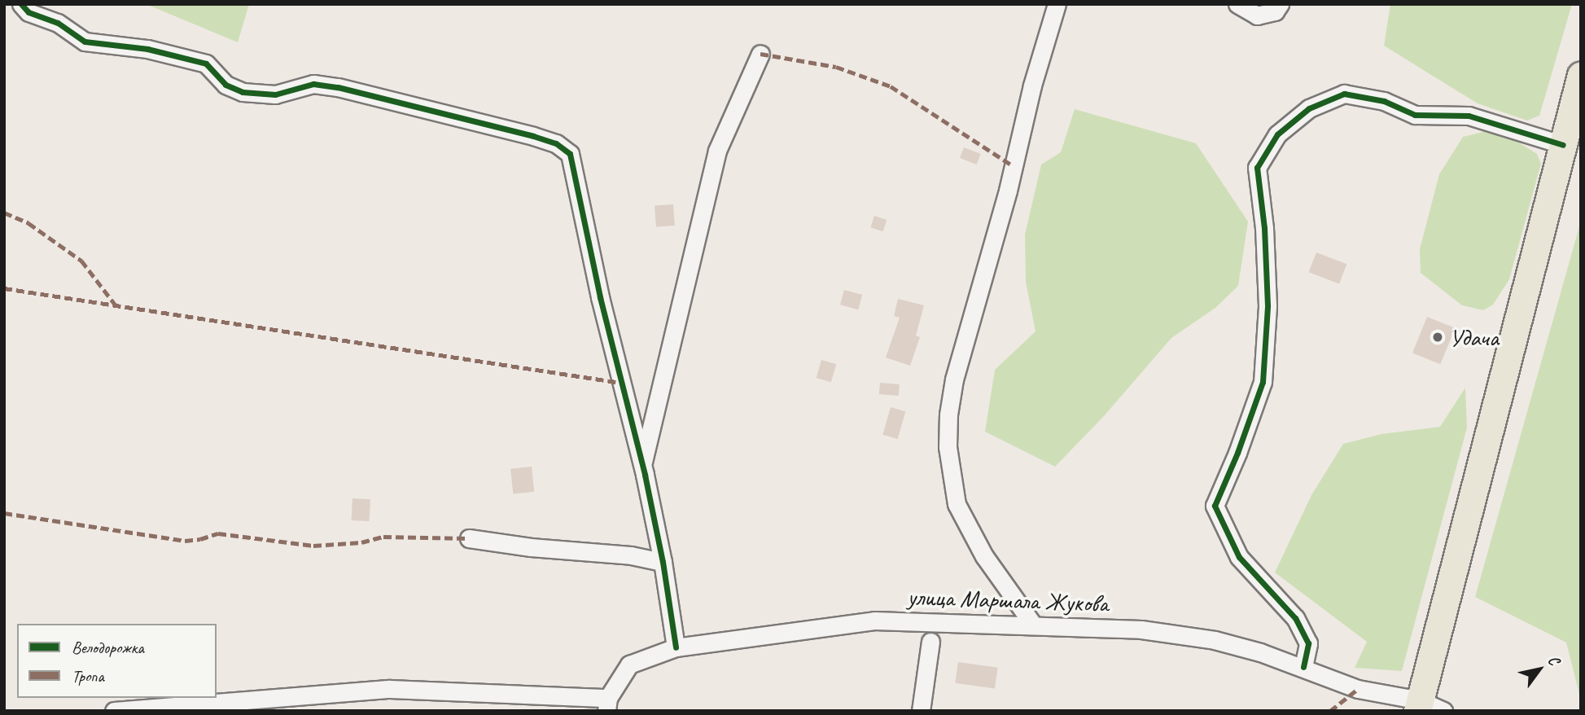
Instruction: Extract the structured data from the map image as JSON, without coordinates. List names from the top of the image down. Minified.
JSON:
{"streets":{"street":["улица Маршала Жукова"]},"places":["Удача"],"legend":["Велодорожка","Тропа"],"north":"top right"}
